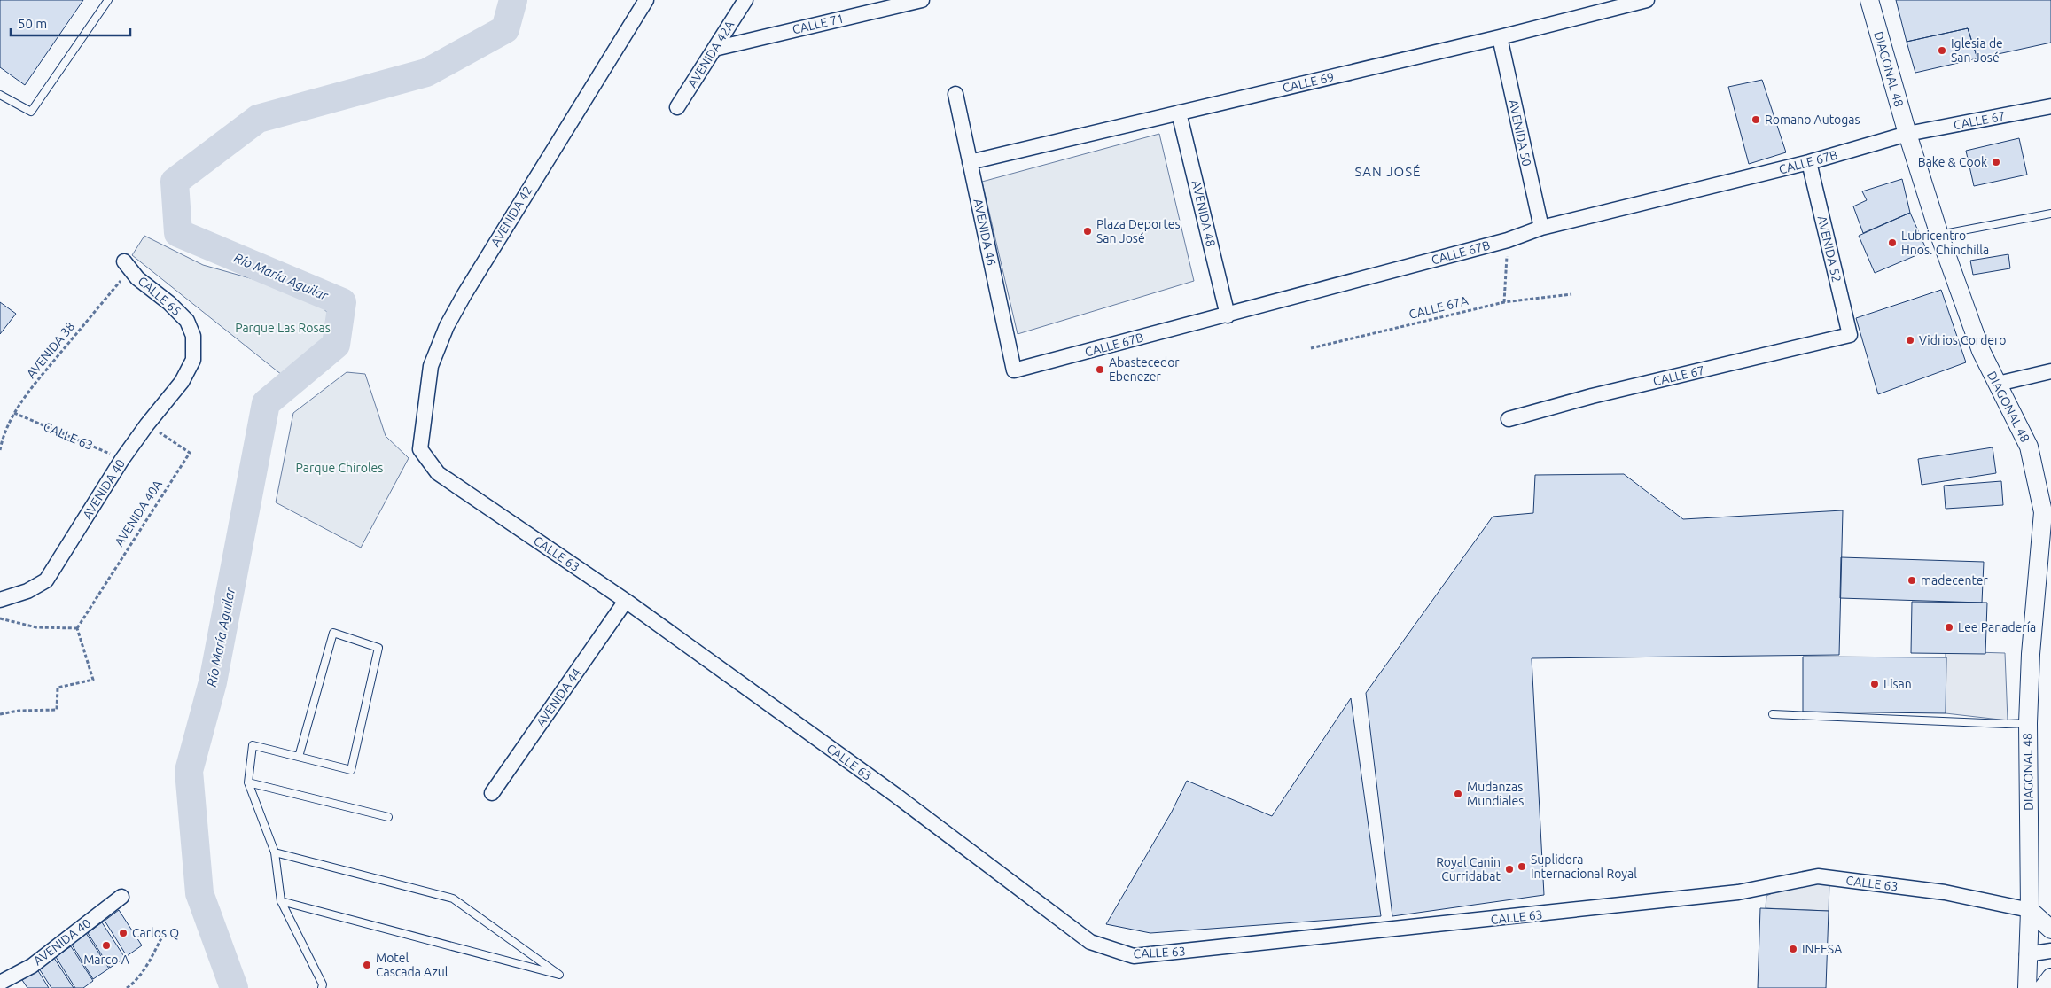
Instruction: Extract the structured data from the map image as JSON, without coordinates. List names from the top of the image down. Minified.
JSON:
{"streets":{"street":["CALLE 71","AVENIDA 42A","DIAGONAL 48","CALLE 69","CALLE 67","AVENIDA 50","CALLE 67B","AVENIDA 48","AVENIDA 42","AVENIDA 46","AVENIDA 52","CALLE 65","CALLE 63","AVENIDA 40","AVENIDA 44"],"path":["CALLE 67A","AVENIDA 38","AVENIDA 40A"]},"crossings":[["CALLE 71","AVENIDA 42A"],["DIAGONAL 48","CALLE 67"],["DIAGONAL 48","CALLE 67B"],["DIAGONAL 48","CALLE 63"],["CALLE 69","AVENIDA 50"],["CALLE 69","AVENIDA 48"],["CALLE 69","AVENIDA 46"],["CALLE 67","CALLE 67B"],["CALLE 67","AVENIDA 52"],["AVENIDA 50","CALLE 67B"],["CALLE 67B","AVENIDA 48"],["CALLE 67B","AVENIDA 46"],["CALLE 67B","AVENIDA 52"],["AVENIDA 42","CALLE 63"],["CALLE 65","AVENIDA 38"],["CALLE 65","AVENIDA 40"],["AVENIDA 38","CALLE 63"],["CALLE 63","AVENIDA 40"],["CALLE 63","AVENIDA 44"],["AVENIDA 40","AVENIDA 40A"]],"districts":["SAN JOSÉ"],"water":["Río María Aguilar"],"parks":["Parque Las Rosas","Parque Chiroles"],"places":["Iglesia de San José","Romano Autogas","Bake & Cook","Plaza Deportes San José","Lubricentro Hnos. Chinchilla","Vidrios Cordero","Abastecedor Ebenezer","madecenter","Lee Panadería","Lisan","Mudanzas Mundiales","Suplidora Internacional Royal","Royal Canin Curridabat","Carlos Q","Marco A","INFESA","Motel Cascada Azul"],"scale_bar":"50 m"}
